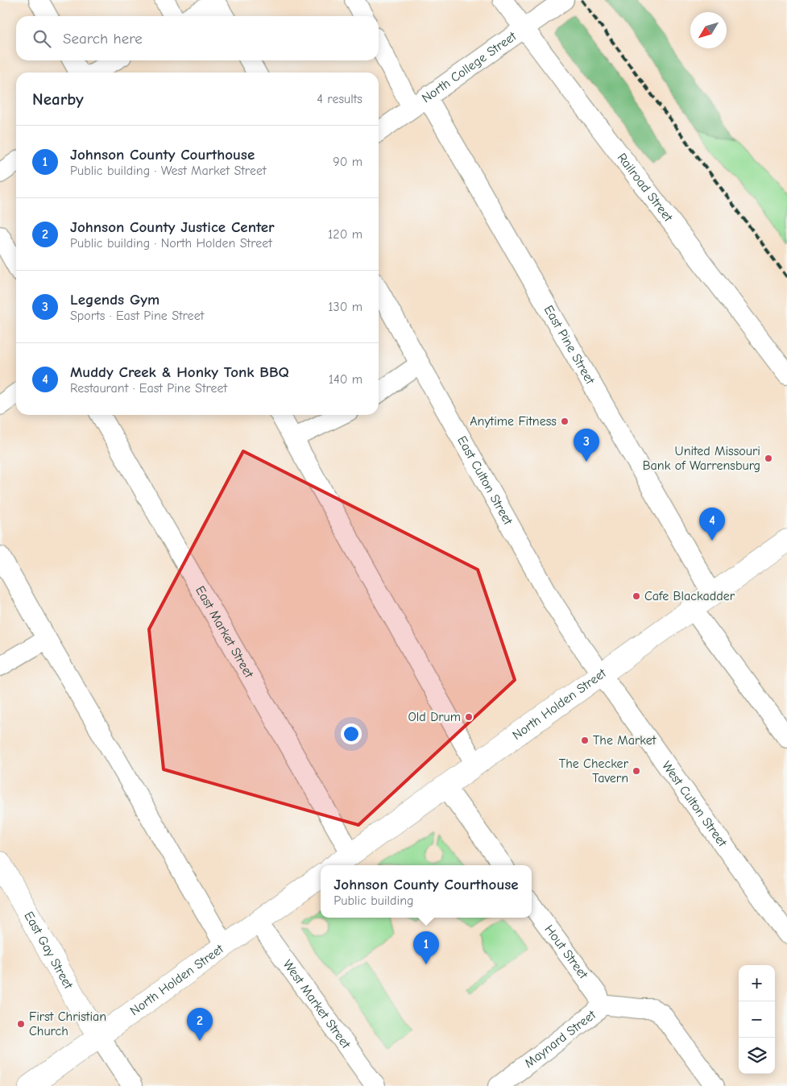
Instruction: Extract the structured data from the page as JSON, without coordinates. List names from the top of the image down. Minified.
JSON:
{"streets":{"main road":["North Holden Street","East Gay Street"],"street":["North College Street","Railroad Street","East Pine Street","East Culton Street","East Market Street","West Culton Street","Hout Street","West Market Street","Maynard Street"]},"crossings":[["North College Street","Railroad Street"],["North College Street","East Pine Street"],["East Pine Street","North Holden Street"],["East Culton Street","North Holden Street"],["East Culton Street","West Culton Street"],["East Market Street","North Holden Street"],["North Holden Street","West Culton Street"],["North Holden Street","East Gay Street"],["North Holden Street","West Market Street"],["Hout Street","Maynard Street"]],"places":["Anytime Fitness","United Missouri Bank of Warrensburg","Cafe Blackadder","Old Drum","The Market","The Checker Tavern","First Christian Church"],"north":"bottom left","page":{"search":"Search here","heading":["Nearby","4 results"],"list":[{"mark":"1","name":"Johnson County Courthouse","note":"Public building · West Market Street","value":"90 m"},{"mark":"2","name":"Johnson County Justice Center","note":"Public building · North Holden Street","value":"120 m"},{"mark":"3","name":"Legends Gym","note":"Sports · East Pine Street","value":"130 m"},{"mark":"4","name":"Muddy Creek & Honky Tonk BBQ","note":"Restaurant · East Pine Street","value":"140 m"}],"pins":["3","4","1","2"],"popup":["Johnson County Courthouse","Public building"],"map_buttons":["+","−"]}}
